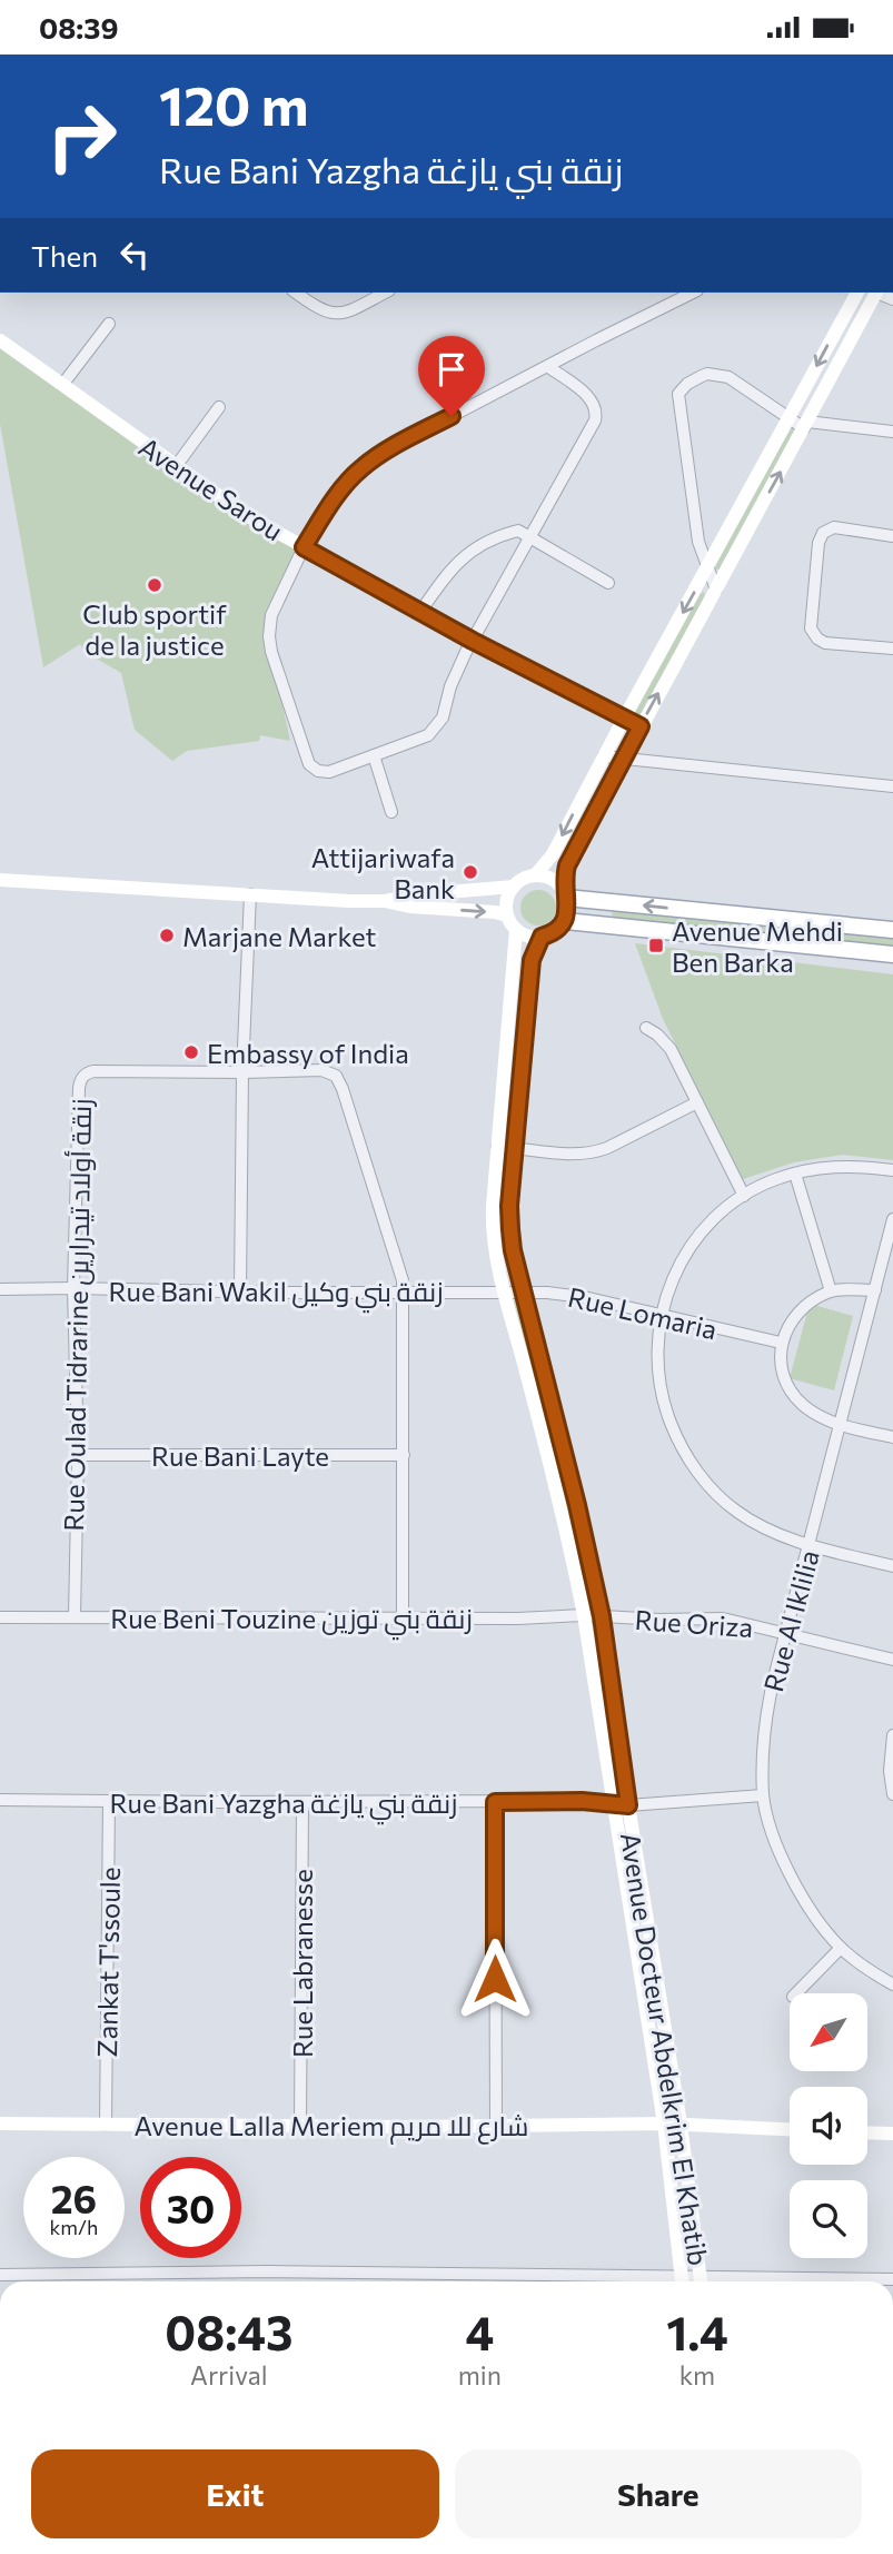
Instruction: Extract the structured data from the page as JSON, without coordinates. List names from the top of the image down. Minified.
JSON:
{"streets":{"main road":["Avenue Sarou","Avenue Docteur Abdelkrim El Khatib","Avenue Lalla Meriem شارع للا مريم"],"street":["Rue Bani Wakil زنقة بني وكيل","Rue Lomaria","Rue Oulad Tidrarine زنقة أولاد تيدرارين","Rue Bani Layte","Rue Beni Touzine زنقة بني توزين","Rue Al Iklilia","Rue Oriza","Rue Bani Yazgha زنقة بني يازغة","Zankat T'ssoule","Rue Labranesse"]},"crossings":[["Rue Bani Wakil زنقة بني وكيل","Rue Lomaria"],["Rue Bani Wakil زنقة بني وكيل","Rue Oulad Tidrarine زنقة أولاد تيدرارين"],["Rue Bani Wakil زنقة بني وكيل","Avenue Docteur Abdelkrim El Khatib"],["Rue Lomaria","Avenue Docteur Abdelkrim El Khatib"],["Rue Oulad Tidrarine زنقة أولاد تيدرارين","Rue Bani Layte"],["Rue Oulad Tidrarine زنقة أولاد تيدرارين","Rue Beni Touzine زنقة بني توزين"],["Rue Beni Touzine زنقة بني توزين","Rue Oriza"],["Rue Beni Touzine زنقة بني توزين","Avenue Docteur Abdelkrim El Khatib"],["Rue Al Iklilia","Rue Oriza"],["Rue Al Iklilia","Rue Bani Yazgha زنقة بني يازغة"],["Rue Oriza","Avenue Docteur Abdelkrim El Khatib"],["Rue Bani Yazgha زنقة بني يازغة","Zankat T'ssoule"],["Rue Bani Yazgha زنقة بني يازغة","Rue Labranesse"],["Rue Bani Yazgha زنقة بني يازغة","Avenue Docteur Abdelkrim El Khatib"],["Zankat T'ssoule","Avenue Lalla Meriem شارع للا مريم"],["Rue Labranesse","Avenue Lalla Meriem شارع للا مريم"],["Avenue Docteur Abdelkrim El Khatib","Avenue Lalla Meriem شارع للا مريم"]],"places":{"other":["Club sportif de la justice","Attijariwafa Bank","Marjane Market","Embassy of India"],"transit":["Avenue Mehdi Ben Barka"]},"north":"bottom left","page":{"status":"08:39","turn":["120 m","Rue Bani Yazgha زنقة بني يازغة"],"then":"Then","speed":"26 km/h","limit":"30","eta":["08:43","Arrival","4","min","1.4","km"],"buttons":["Exit","Share"]}}
